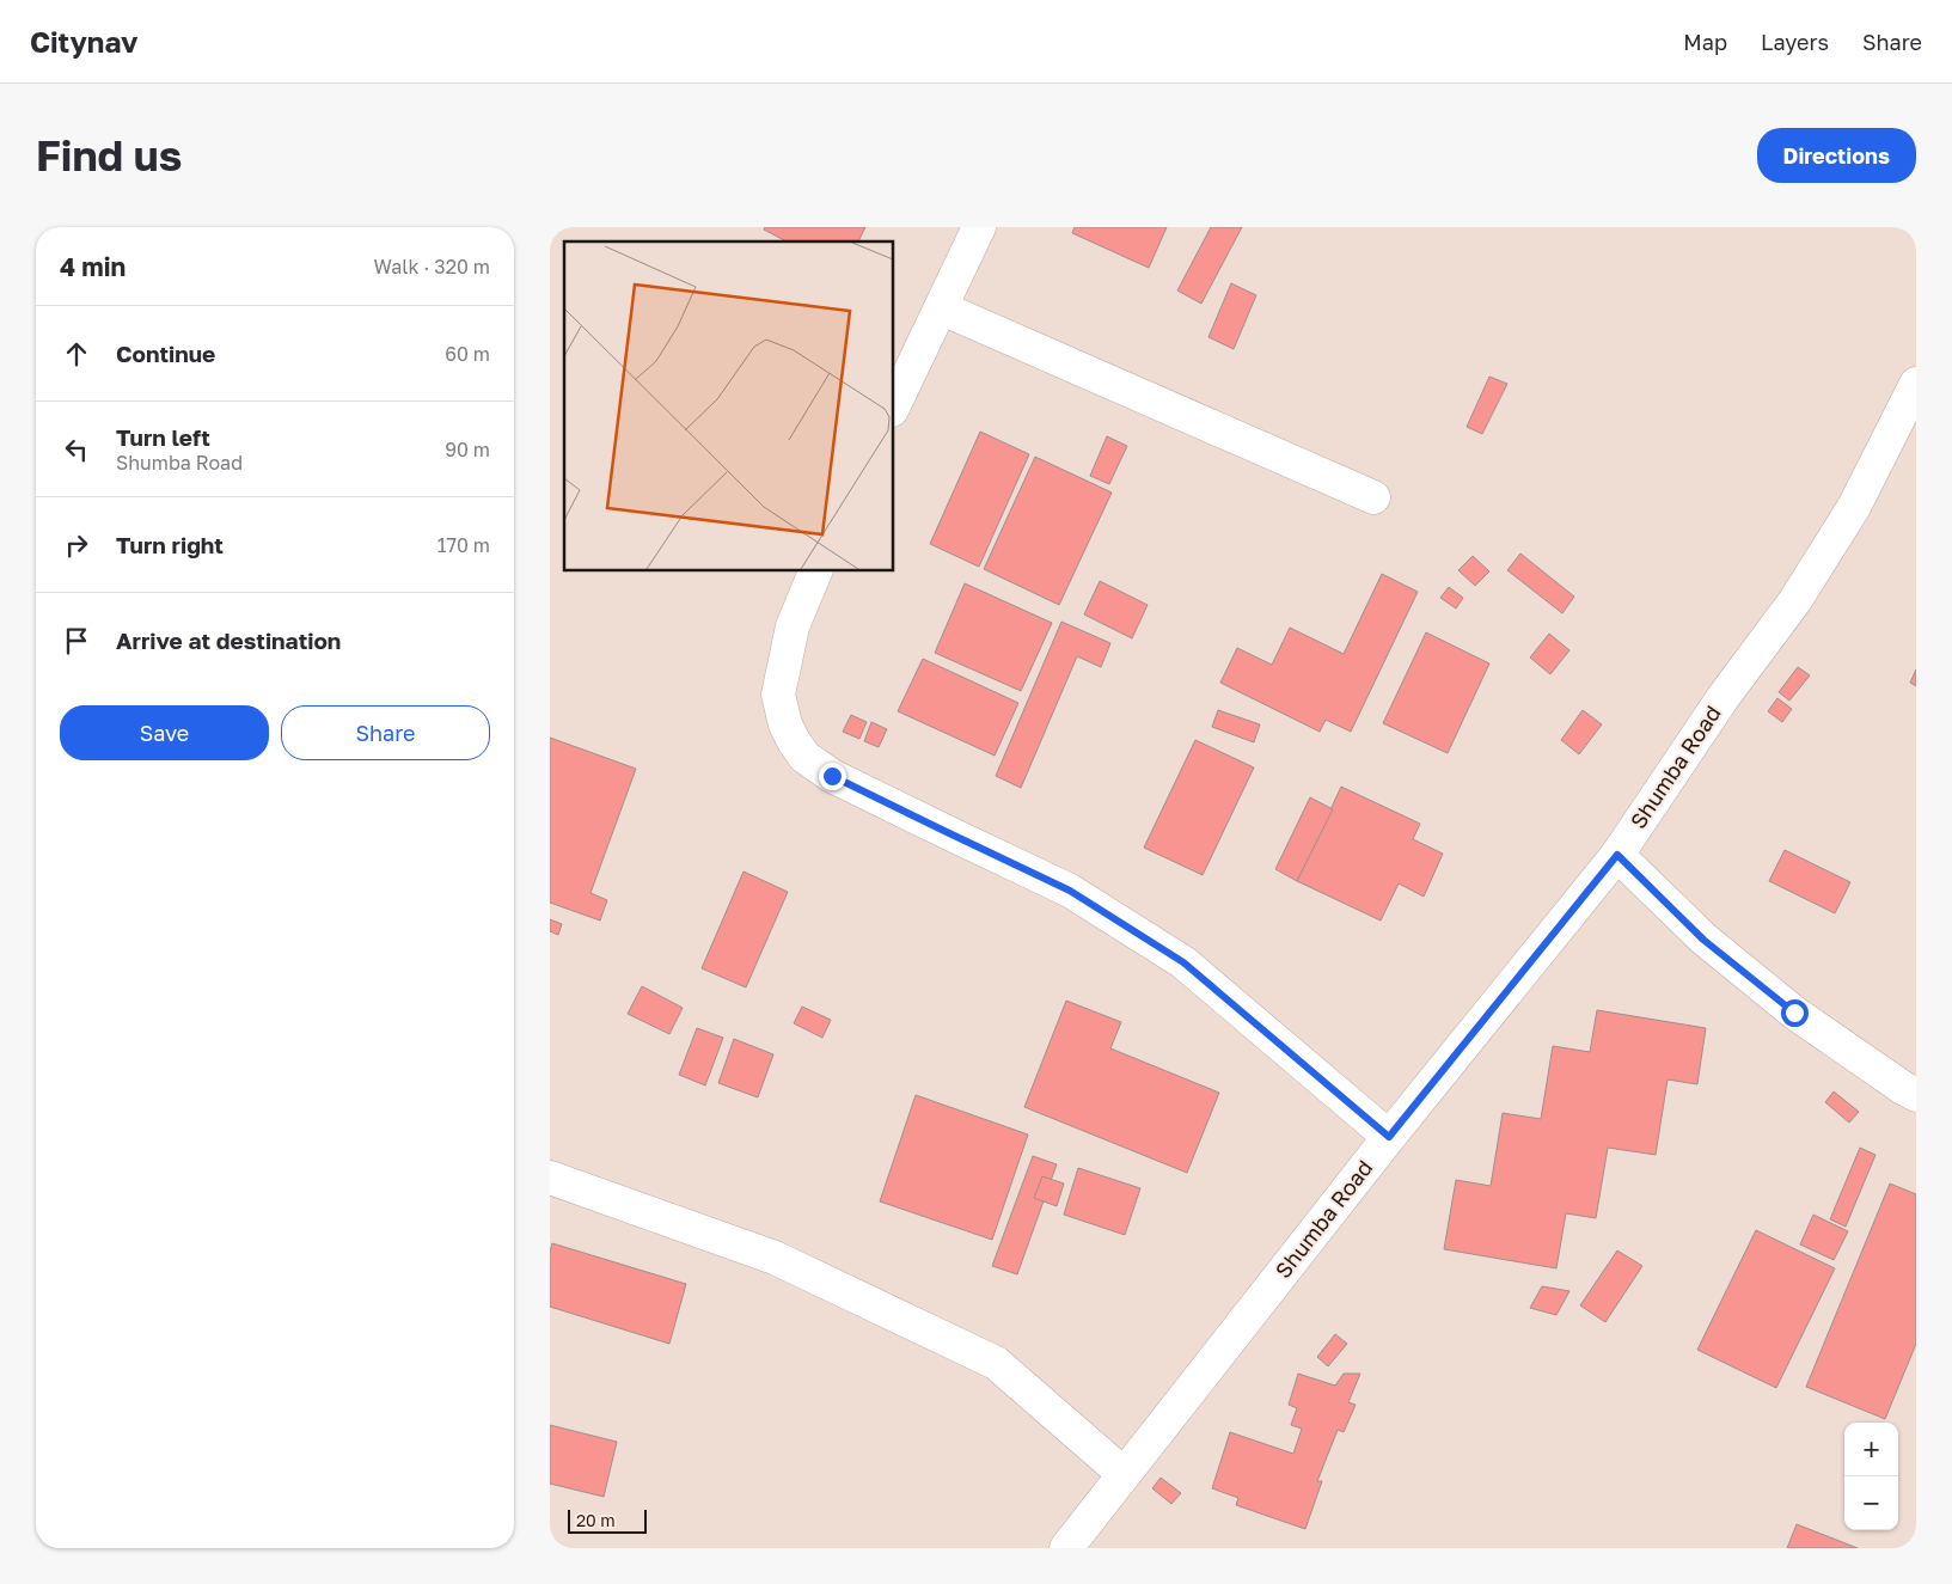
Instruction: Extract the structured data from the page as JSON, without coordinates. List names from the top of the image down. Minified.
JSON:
{"streets":{"street":["Shumba Road"]},"scale_bar":"20 m","page":{"header":"Citynav","nav":["Map","Layers","Share"],"buttons":["Directions",["Save","Share"]],"title":"Find us","heading":["4 min","Walk · 320 m"],"list":[["Continue","60 m"],["Turn left","Shumba Road","90 m"],["Turn right","170 m"],"Arrive at destination"],"map_buttons":["+","−"],"scale":"20 m"}}
